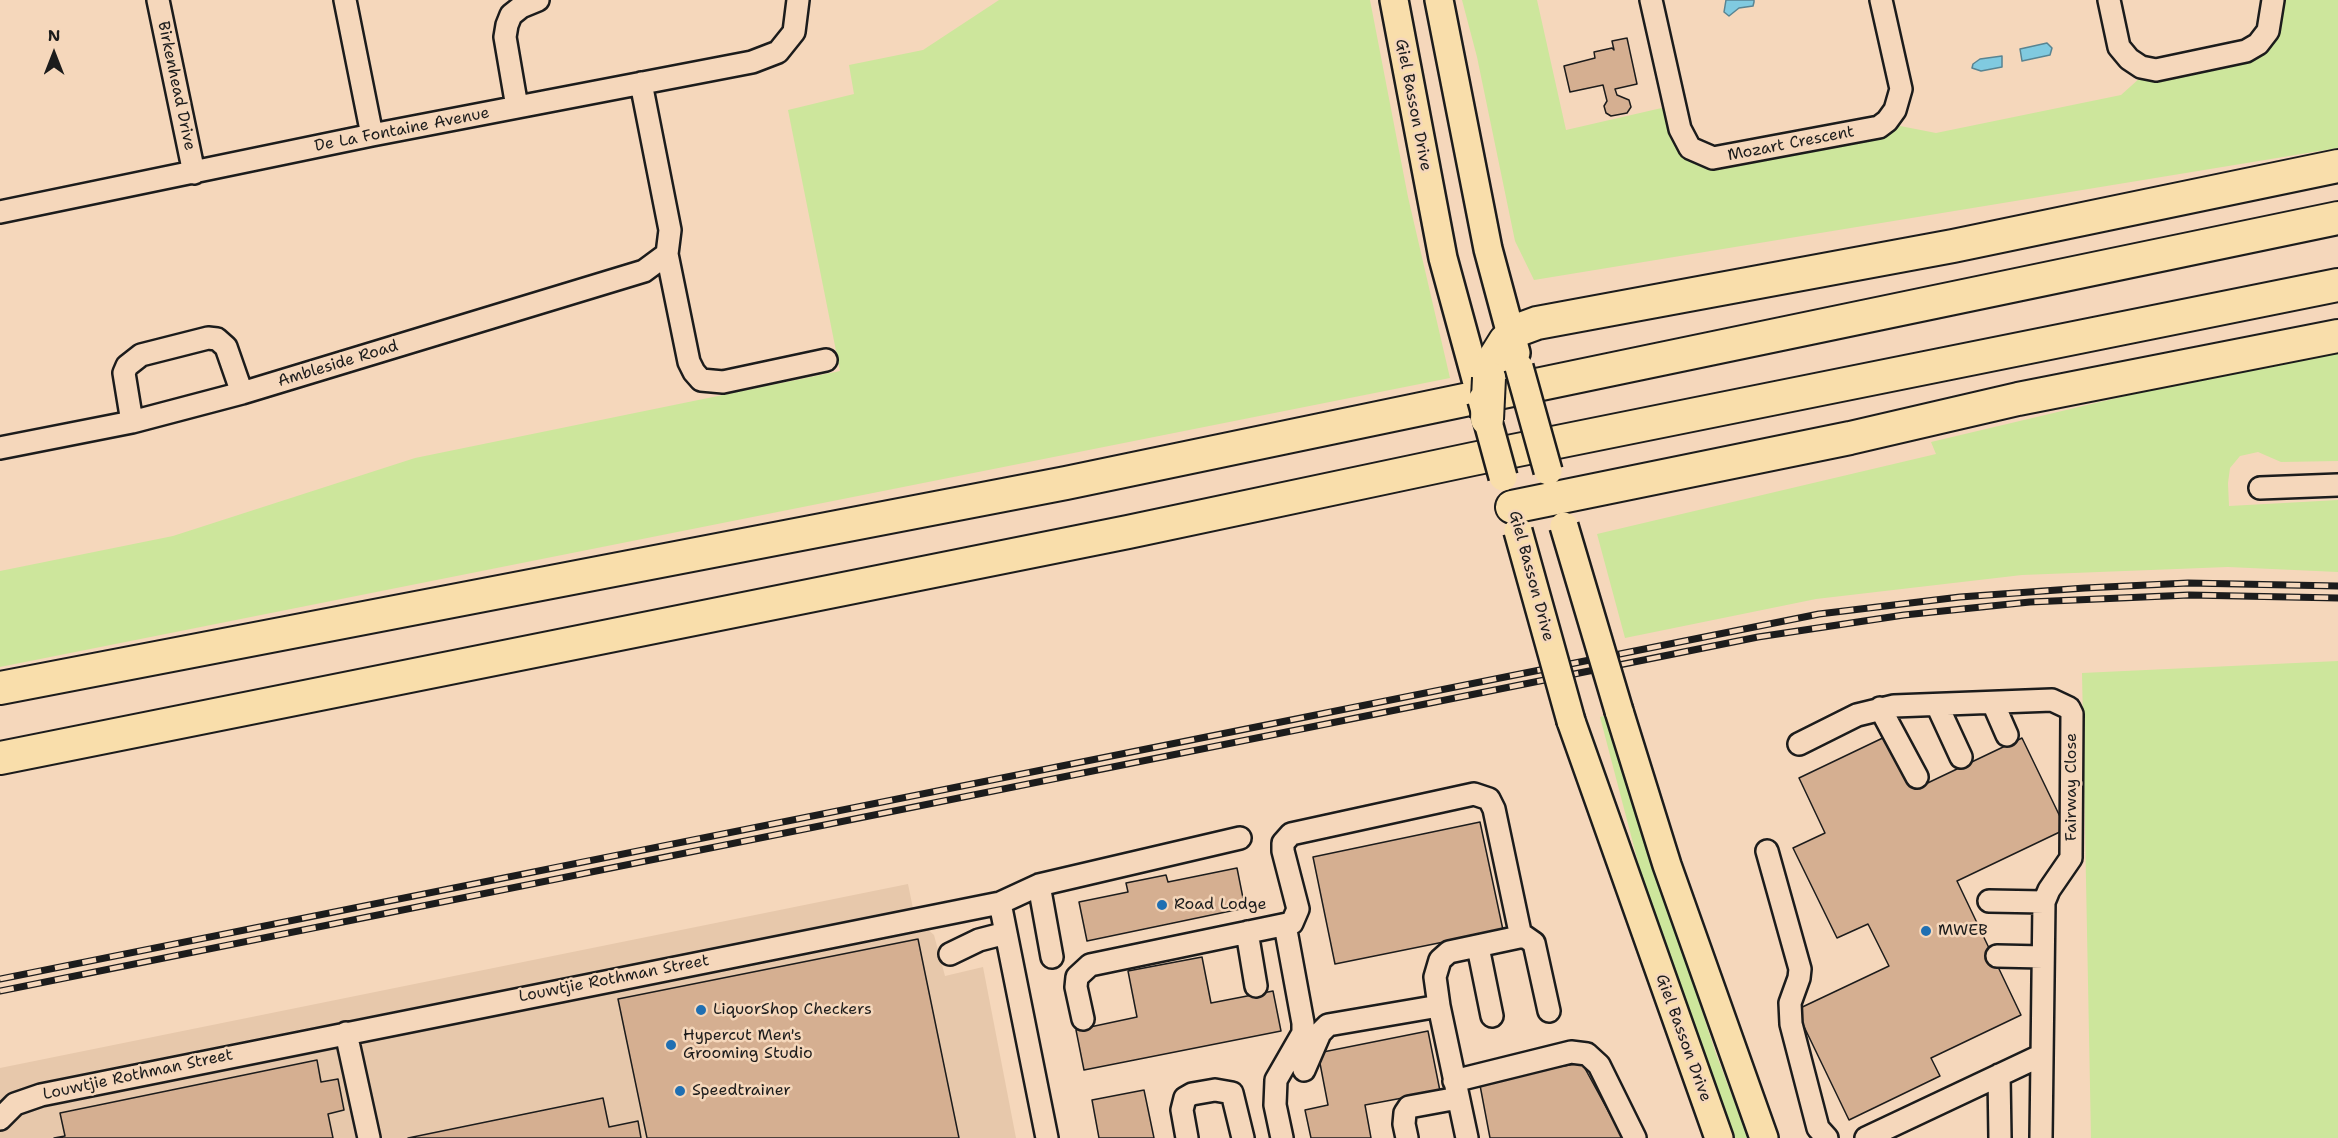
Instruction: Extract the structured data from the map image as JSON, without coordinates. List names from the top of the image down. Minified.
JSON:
{"streets":{"main road":["Giel Basson Drive"],"street":["Birkenhead Drive","De La Fontaine Avenue","Mozart Crescent","Ambleside Road","Fairway Close","Louwtjie Rothman Street"]},"crossings":[["Birkenhead Drive","De La Fontaine Avenue"]],"places":["Road Lodge","MWEB","LiquorShop Checkers","Hypercut Men's Grooming Studio","Speedtrainer"],"north":"top"}
